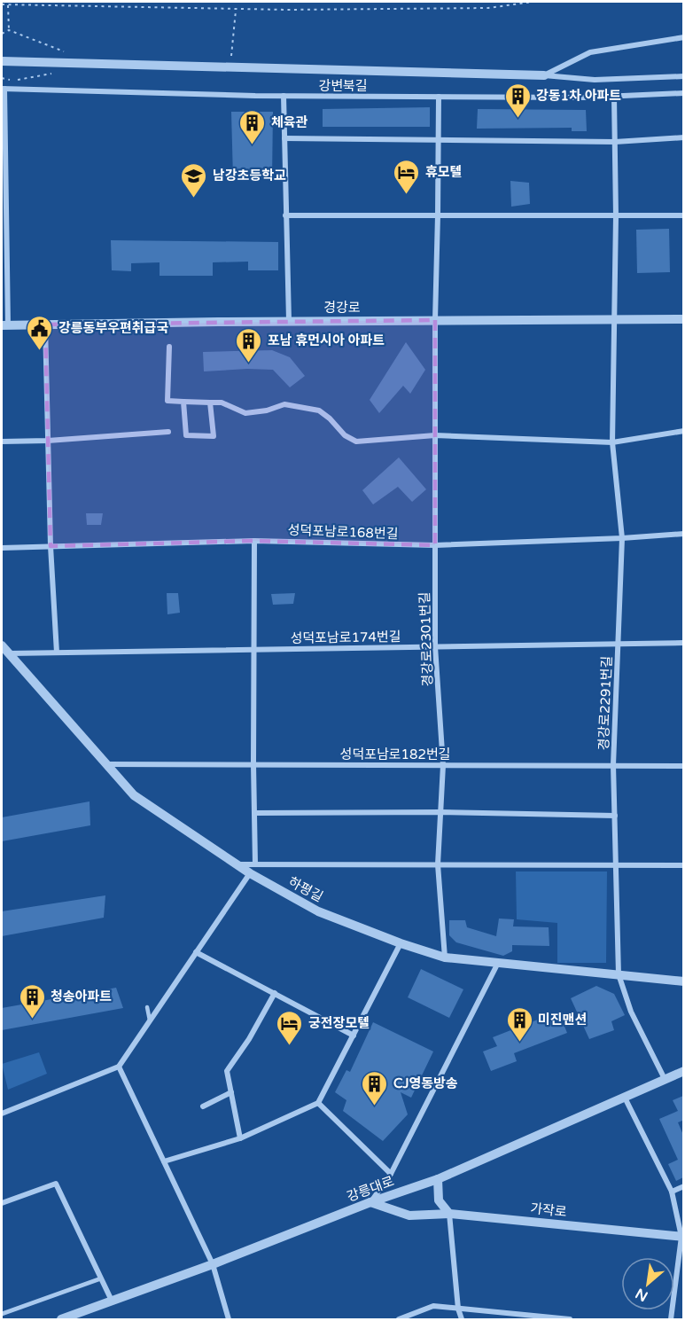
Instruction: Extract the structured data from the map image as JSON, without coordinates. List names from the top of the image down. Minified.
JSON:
{"streets":{"street":["강변북길","경강로","성덕포남로168번길","성덕포남로174번길","경강로2301번길","경강로2291번길","성덕포남로182번길","하평길","강릉대로","가작로"]},"crossings":[["강변북길","경강로2301번길"],["강변북길","경강로2291번길"],["경강로","경강로2301번길"],["경강로","경강로2291번길"],["성덕포남로168번길","경강로2301번길"],["성덕포남로168번길","경강로2291번길"],["성덕포남로174번길","경강로2301번길"],["성덕포남로174번길","경강로2291번길"],["성덕포남로174번길","하평길"],["경강로2301번길","성덕포남로182번길"],["경강로2301번길","하평길"],["경강로2291번길","성덕포남로182번길"],["경강로2291번길","하평길"],["경강로2291번길","강릉대로"],["성덕포남로182번길","하평길"],["강릉대로","가작로"]],"places":{"building":["강동1차 아파트","체육관","포남 휴먼시아 아파트","청송아파트","미진맨션","CJ영동방송"],"hotel":["휴모텔","궁전장모텔"],"school or university":["남강초등학교"],"public building":["강릉동부우편취급국"]},"north":"bottom left"}
